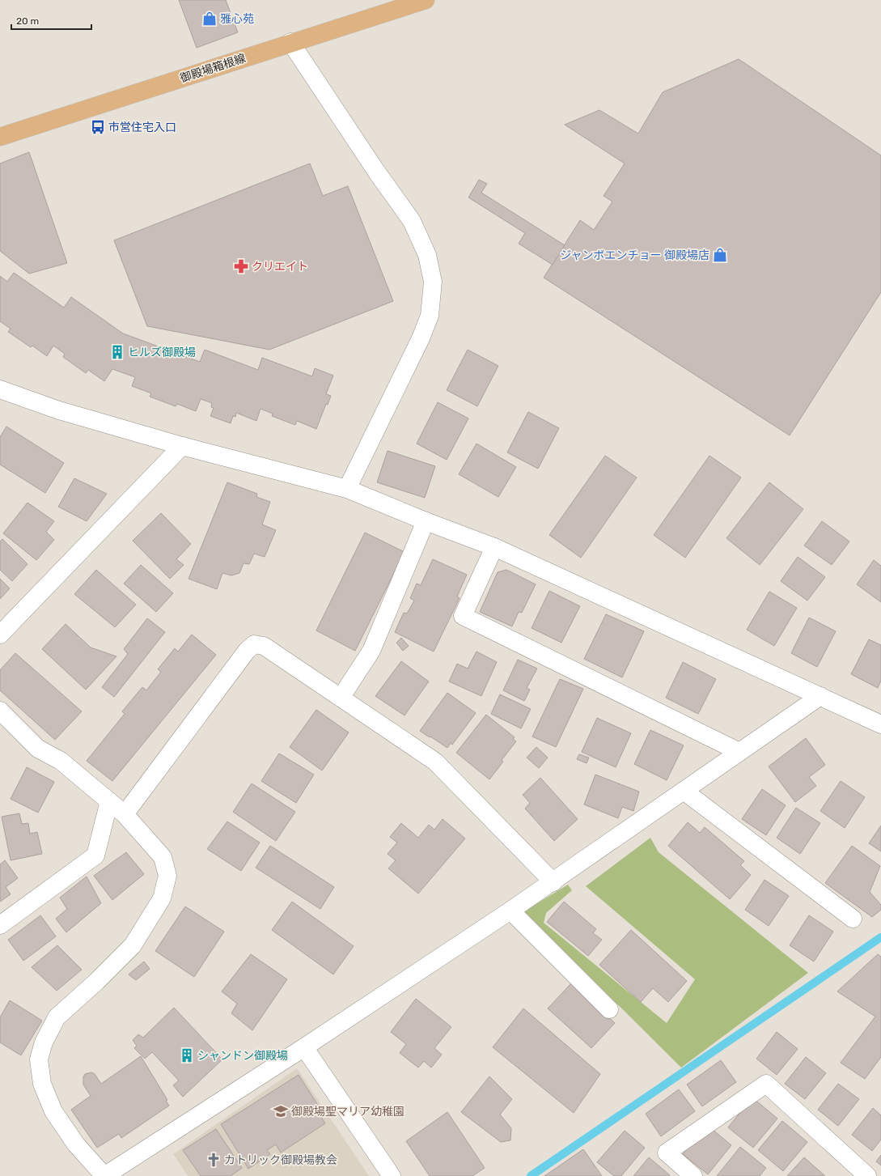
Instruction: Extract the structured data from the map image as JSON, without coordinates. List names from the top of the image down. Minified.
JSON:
{"streets":{"main road":["御殿場箱根線"]},"places":{"shop":["雅心苑","ジャンボエンチョー 御殿場店"],"bus stop":["市営住宅入口"],"pharmacy":["クリエイト"],"building":["ヒルズ御殿場","シャンドン御殿場"],"school or university":["御殿場聖マリア幼稚園"],"church":["カトリック御殿場教会"]},"scale_bar":"20 m"}
